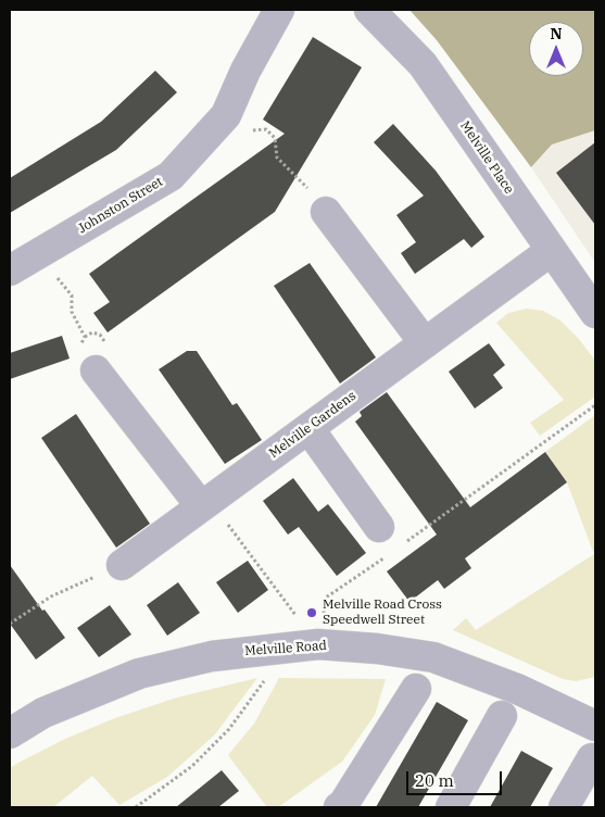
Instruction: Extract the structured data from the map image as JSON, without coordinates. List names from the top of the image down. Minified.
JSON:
{"streets":{"street":["Melville Place","Johnston Street","Melville Gardens","Melville Road"]},"crossings":[["Melville Place","Melville Gardens"]],"places":["Melville Road Cross Speedwell Street"],"scale_bar":"20 m","north":"top"}
